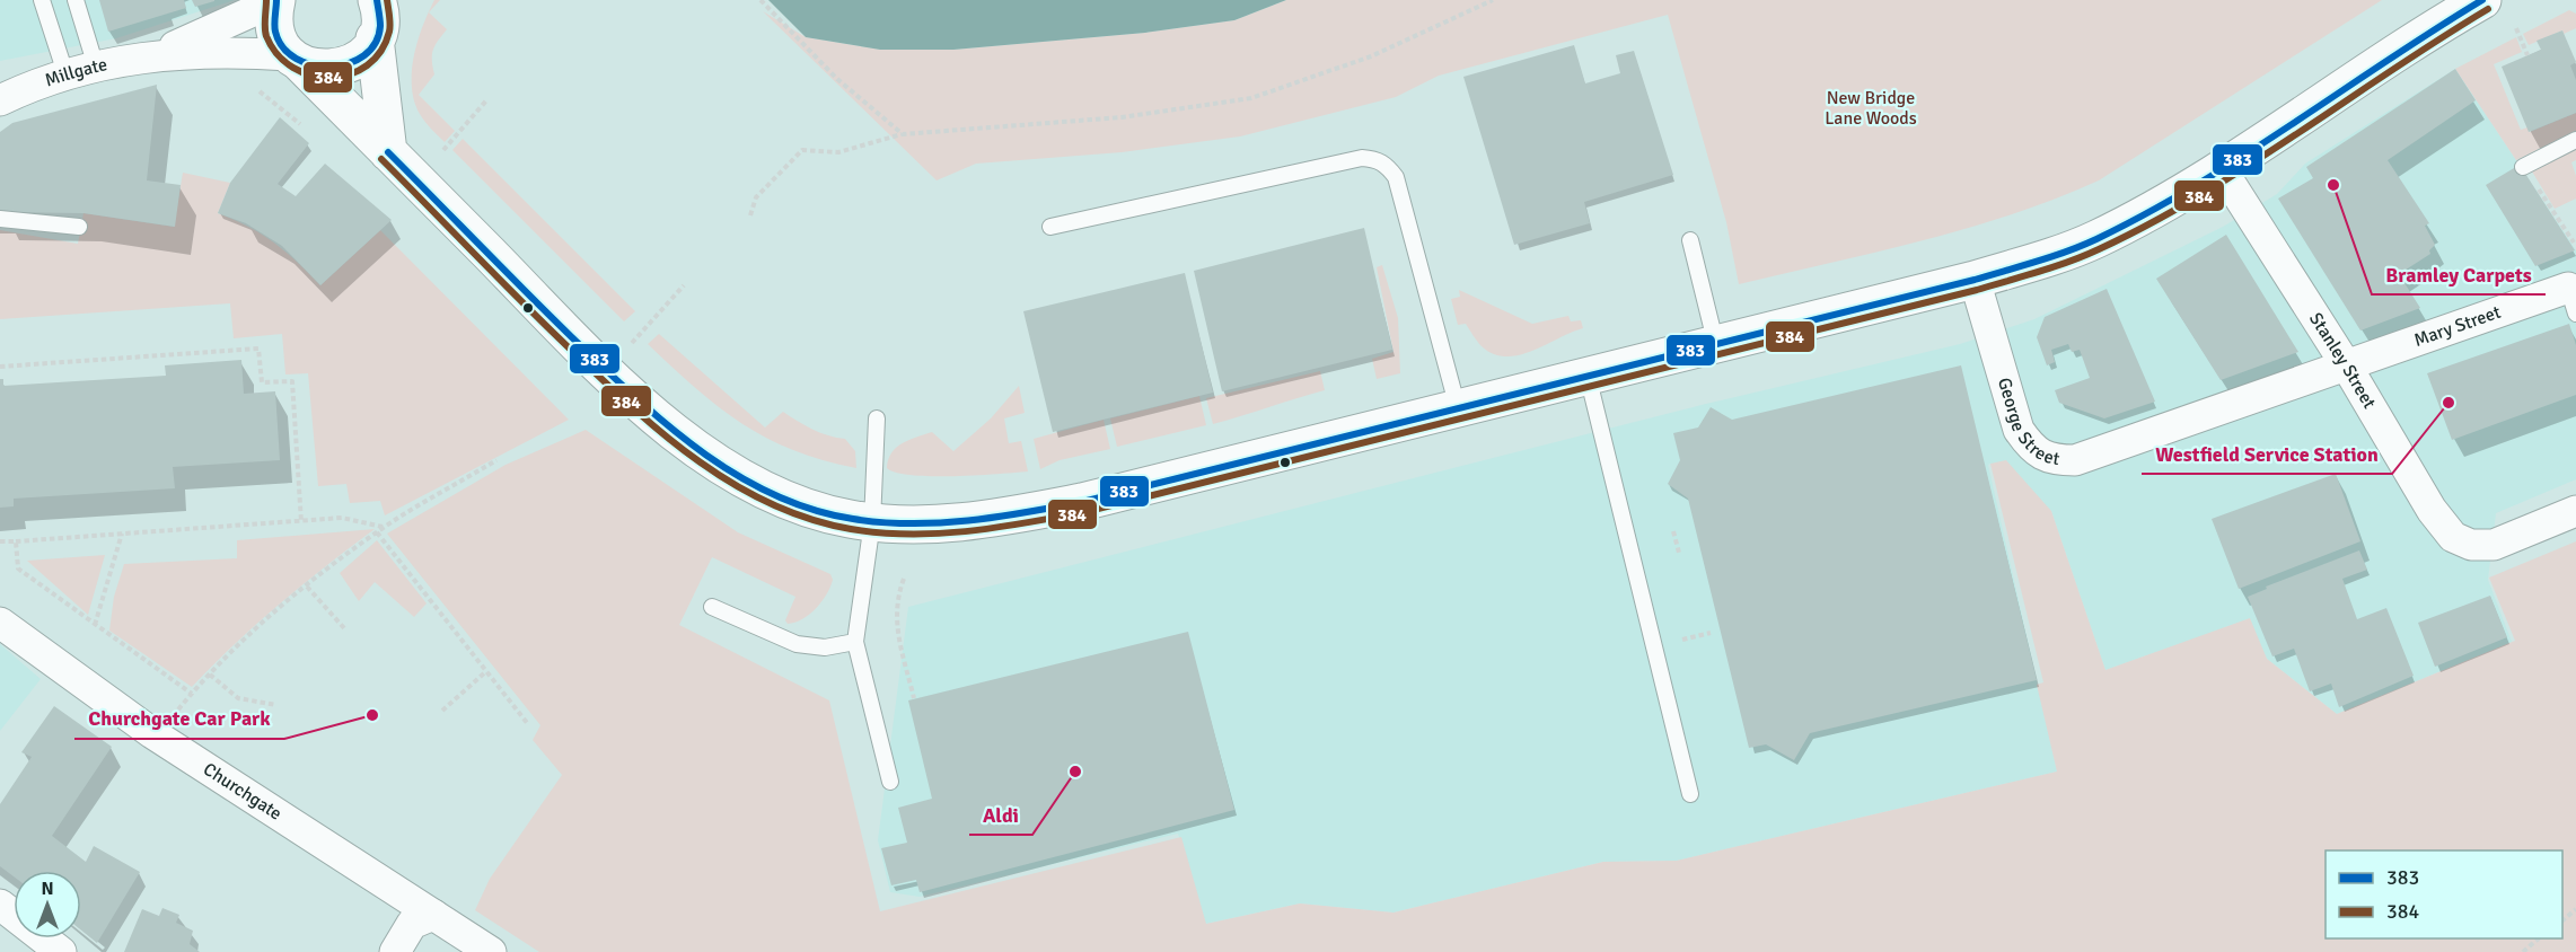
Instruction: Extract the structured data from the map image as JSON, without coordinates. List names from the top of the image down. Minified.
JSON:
{"streets":{"street":["Millgate","Mary Street","Stanley Street","George Street","Churchgate"]},"crossings":[["Mary Street","Stanley Street"],["Mary Street","George Street"],["Stanley Street","George Street"]],"parks":["New Bridge Lane Woods"],"places":["Bramley Carpets","Westfield Service Station","Churchgate Car Park","Aldi"],"lines":["transit line 383","transit line 384"],"legend":["383","384"],"north":"top"}
